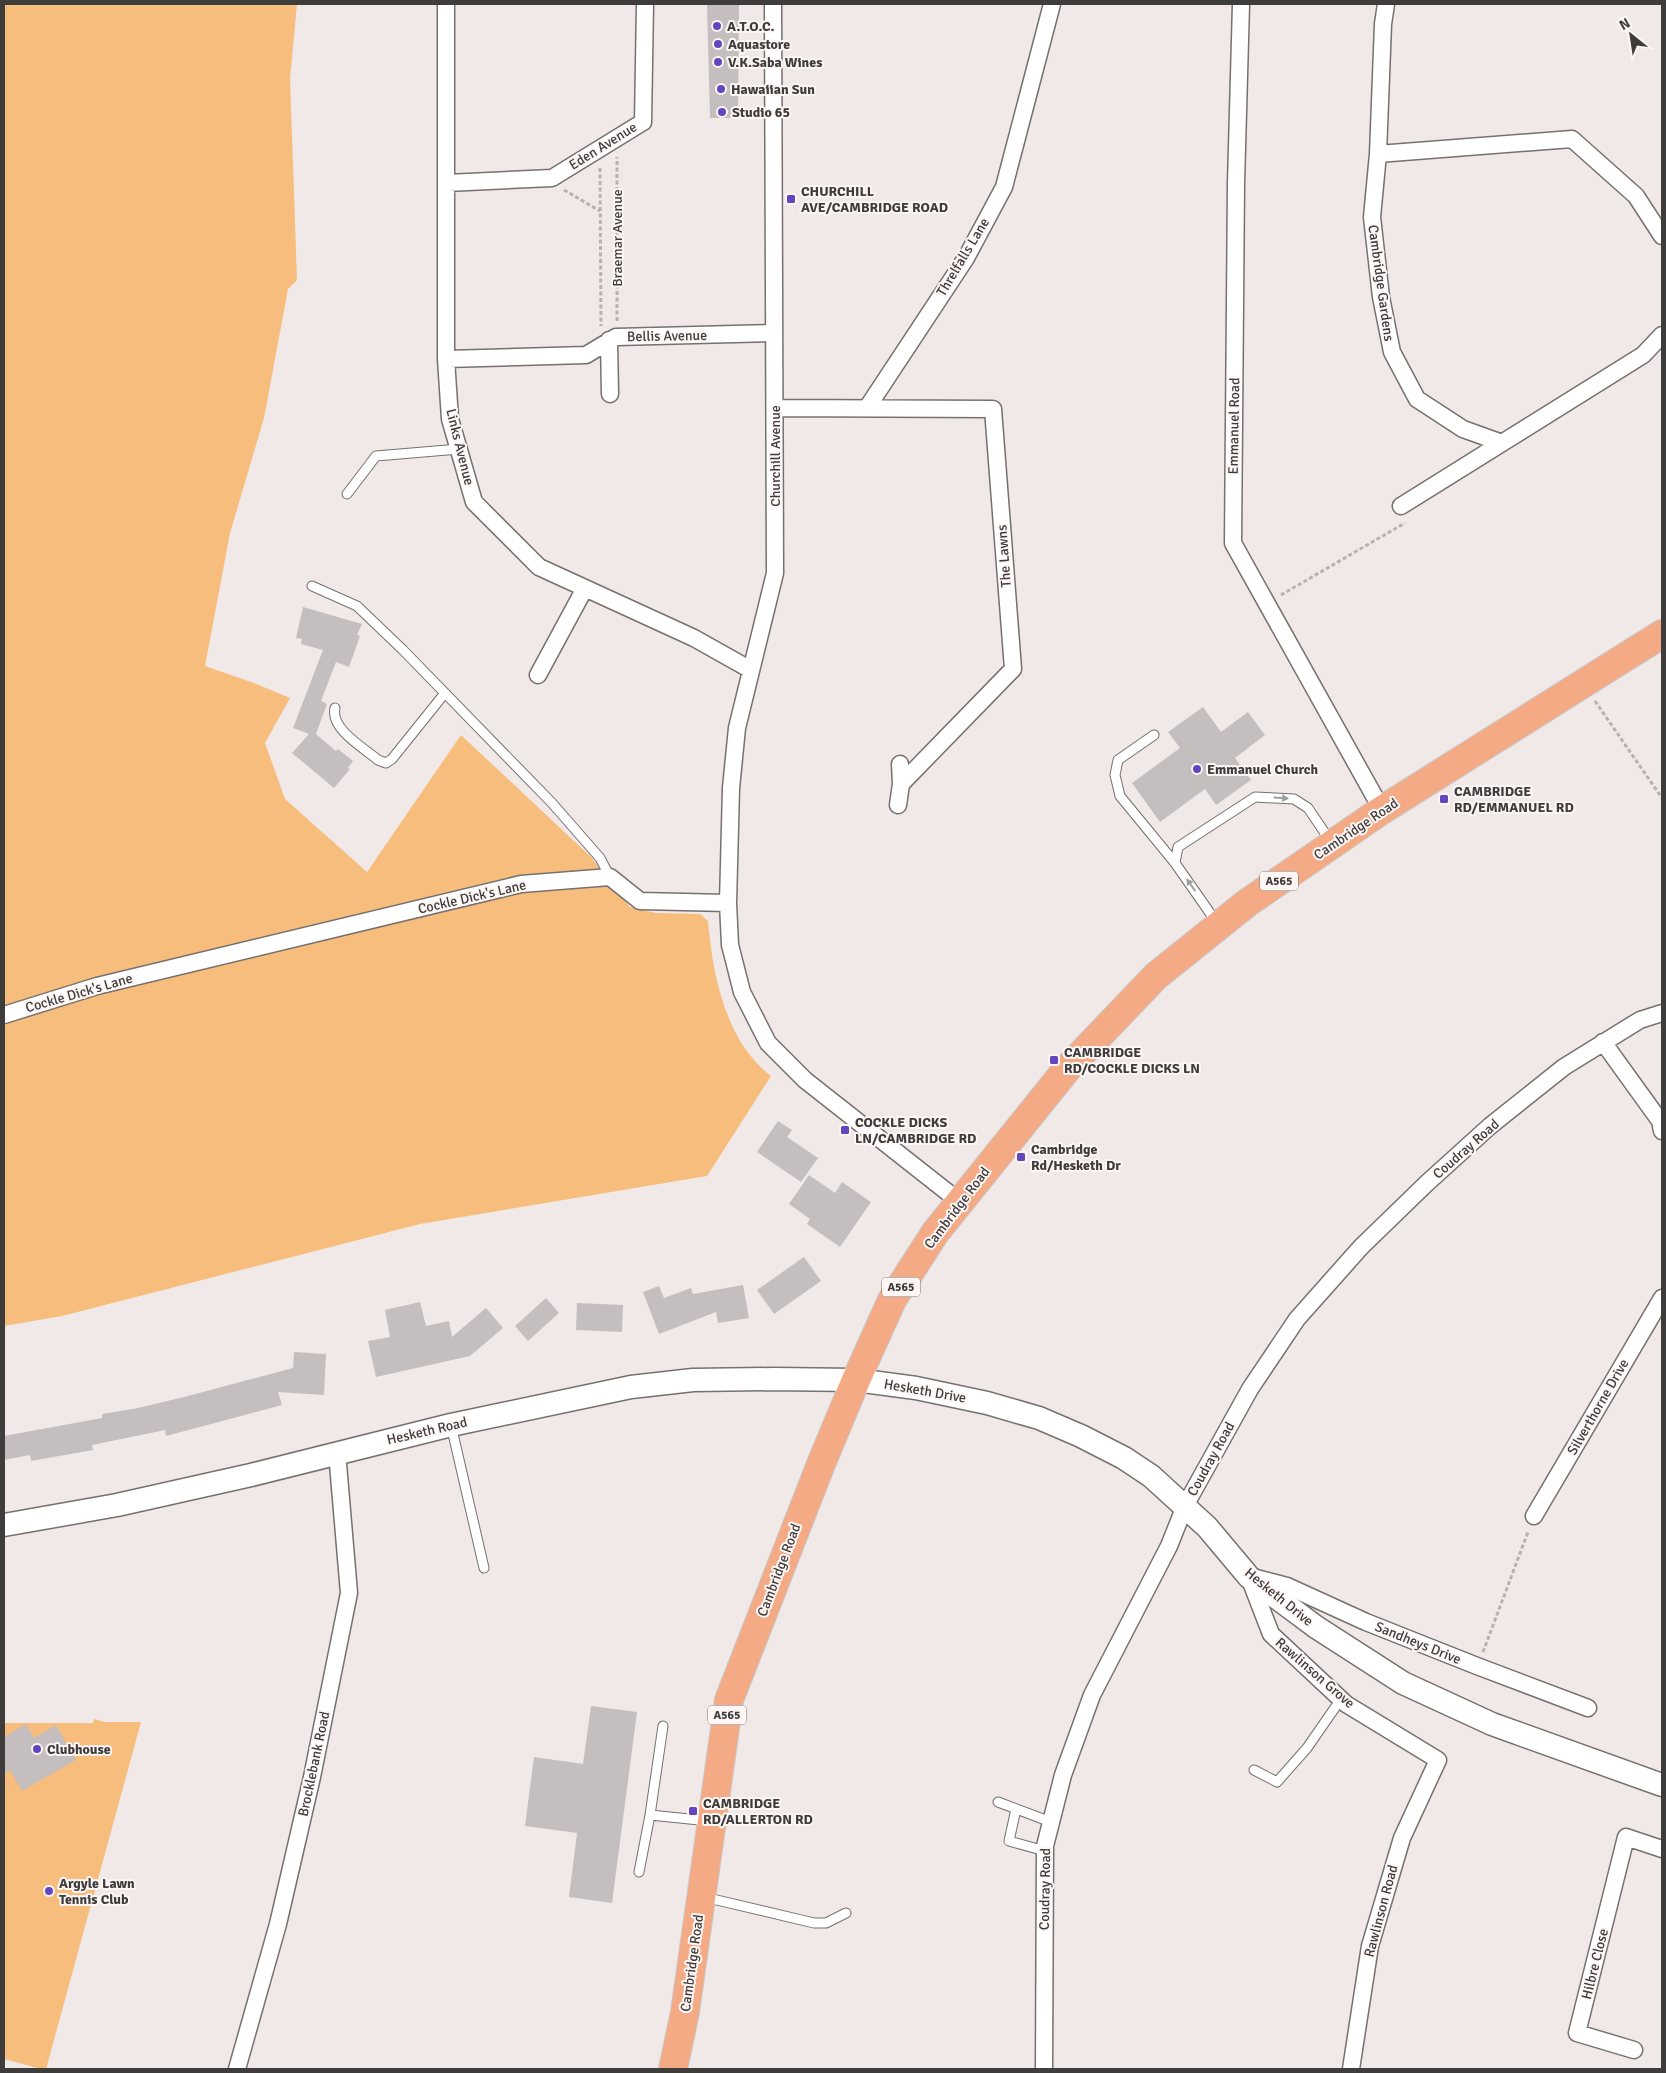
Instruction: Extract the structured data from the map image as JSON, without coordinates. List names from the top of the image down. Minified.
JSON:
{"streets":{"highway":["Cambridge Road","A565"],"street":["Eden Avenue","Threlfalls Lane","Cambridge Gardens","Bellis Avenue","Emmanuel Road","Links Avenue","Churchill Avenue","The Lawns","Cockle Dick's Lane","Coudray Road","Hesketh Drive","Silverthorne Drive","Hesketh Road","Sandheys Drive","Rawlinson Grove","Brocklebank Road","Rawlinson Road","Hilbre Close"],"path":["Braemar Avenue"]},"crossings":[["Eden Avenue","Braemar Avenue"],["Eden Avenue","Links Avenue"],["Braemar Avenue","Bellis Avenue"],["Threlfalls Lane","The Lawns"],["Bellis Avenue","Links Avenue"],["Bellis Avenue","Churchill Avenue"],["Emmanuel Road","Cambridge Road"],["Links Avenue","Churchill Avenue"],["Cambridge Road","Hesketh Drive"],["Cambridge Road","Hesketh Road"],["Coudray Road","Hesketh Drive"],["Hesketh Drive","Hesketh Road"],["Hesketh Drive","Sandheys Drive"],["Hesketh Drive","Rawlinson Grove"],["Hesketh Road","Brocklebank Road"],["Sandheys Drive","Rawlinson Grove"],["Rawlinson Grove","Rawlinson Road"]],"places":{"other":["A.T.O.C.","Aquastore","V.K.Saba Wines","Hawaiian Sun","Studio 65","Emmanuel Church","Clubhouse","Argyle Lawn Tennis Club"],"transit":["CHURCHILL AVE/CAMBRIDGE ROAD","CAMBRIDGE RD/EMMANUEL RD","CAMBRIDGE RD/COCKLE DICKS LN","COCKLE DICKS LN/CAMBRIDGE RD","Cambridge Rd/Hesketh Dr","CAMBRIDGE RD/ALLERTON RD"]},"north":"top left"}
